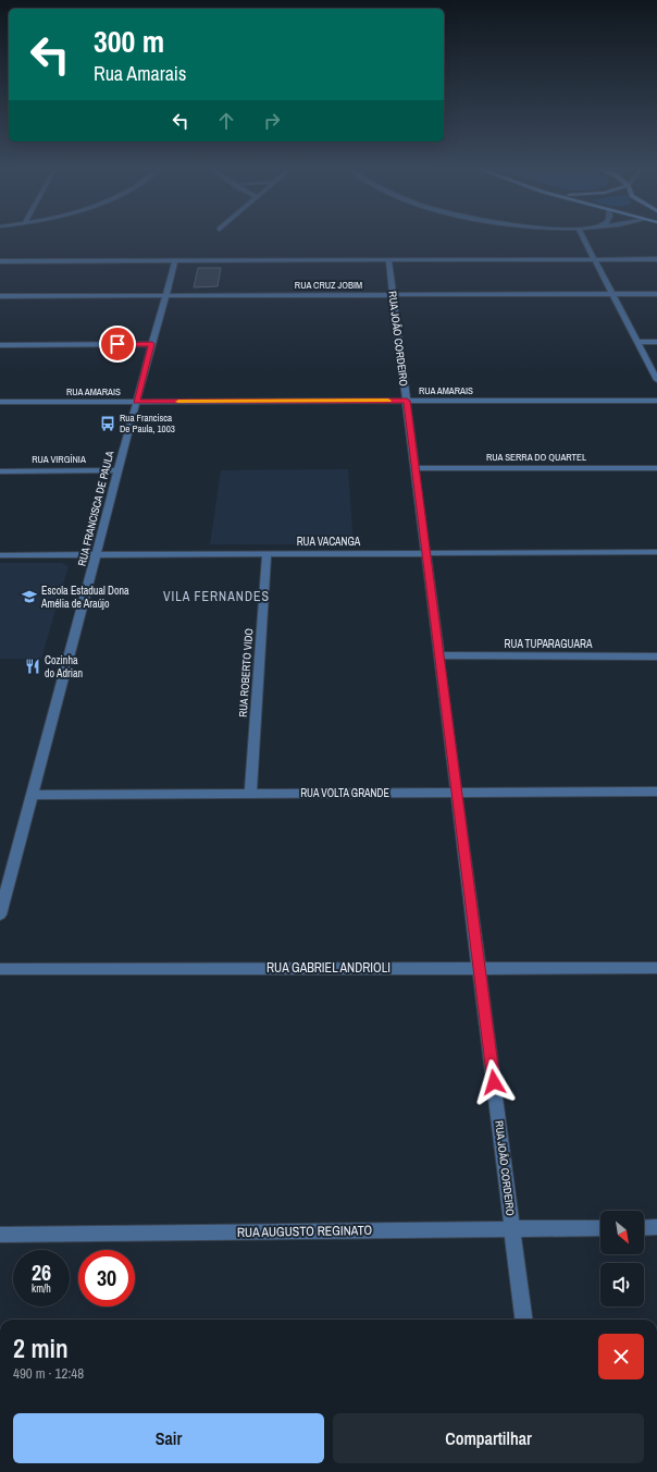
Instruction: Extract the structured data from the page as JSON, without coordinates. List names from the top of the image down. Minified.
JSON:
{"streets":{"street":["RUA CRUZ JOBIM","RUA JOÃO CORDEIRO","RUA AMARAIS","RUA SERRA DO QUARTEL","RUA VIRGÍNIA","RUA FRANCISCA DE PAULA","RUA VACANGA","RUA TUPARAGUARA","RUA ROBERTO VIDO","RUA VOLTA GRANDE","RUA GABRIEL ANDRIOLI","RUA AUGUSTO REGINATO"]},"crossings":[["RUA CRUZ JOBIM","RUA JOÃO CORDEIRO"],["RUA CRUZ JOBIM","RUA FRANCISCA DE PAULA"],["RUA JOÃO CORDEIRO","RUA AMARAIS"],["RUA JOÃO CORDEIRO","RUA SERRA DO QUARTEL"],["RUA JOÃO CORDEIRO","RUA VACANGA"],["RUA JOÃO CORDEIRO","RUA TUPARAGUARA"],["RUA JOÃO CORDEIRO","RUA VOLTA GRANDE"],["RUA JOÃO CORDEIRO","RUA GABRIEL ANDRIOLI"],["RUA JOÃO CORDEIRO","RUA AUGUSTO REGINATO"],["RUA AMARAIS","RUA FRANCISCA DE PAULA"],["RUA VIRGÍNIA","RUA FRANCISCA DE PAULA"],["RUA FRANCISCA DE PAULA","RUA VACANGA"],["RUA FRANCISCA DE PAULA","RUA VOLTA GRANDE"],["RUA VACANGA","RUA ROBERTO VIDO"],["RUA ROBERTO VIDO","RUA VOLTA GRANDE"]],"districts":["VILA FERNANDES"],"places":{"bus stop":["Rua Francisca De Paula, 1003"],"school or university":["Escola Estadual Dona Amélia de Araújo"],"restaurant":["Cozinha do Adrian"]},"north":"bottom right","page":{"turn":["300 m","Rua Amarais"],"speed":"26 km/h","limit":"30","heading":["2 min","490 m · 12:48"],"buttons":["Sair","Compartilhar"]}}
